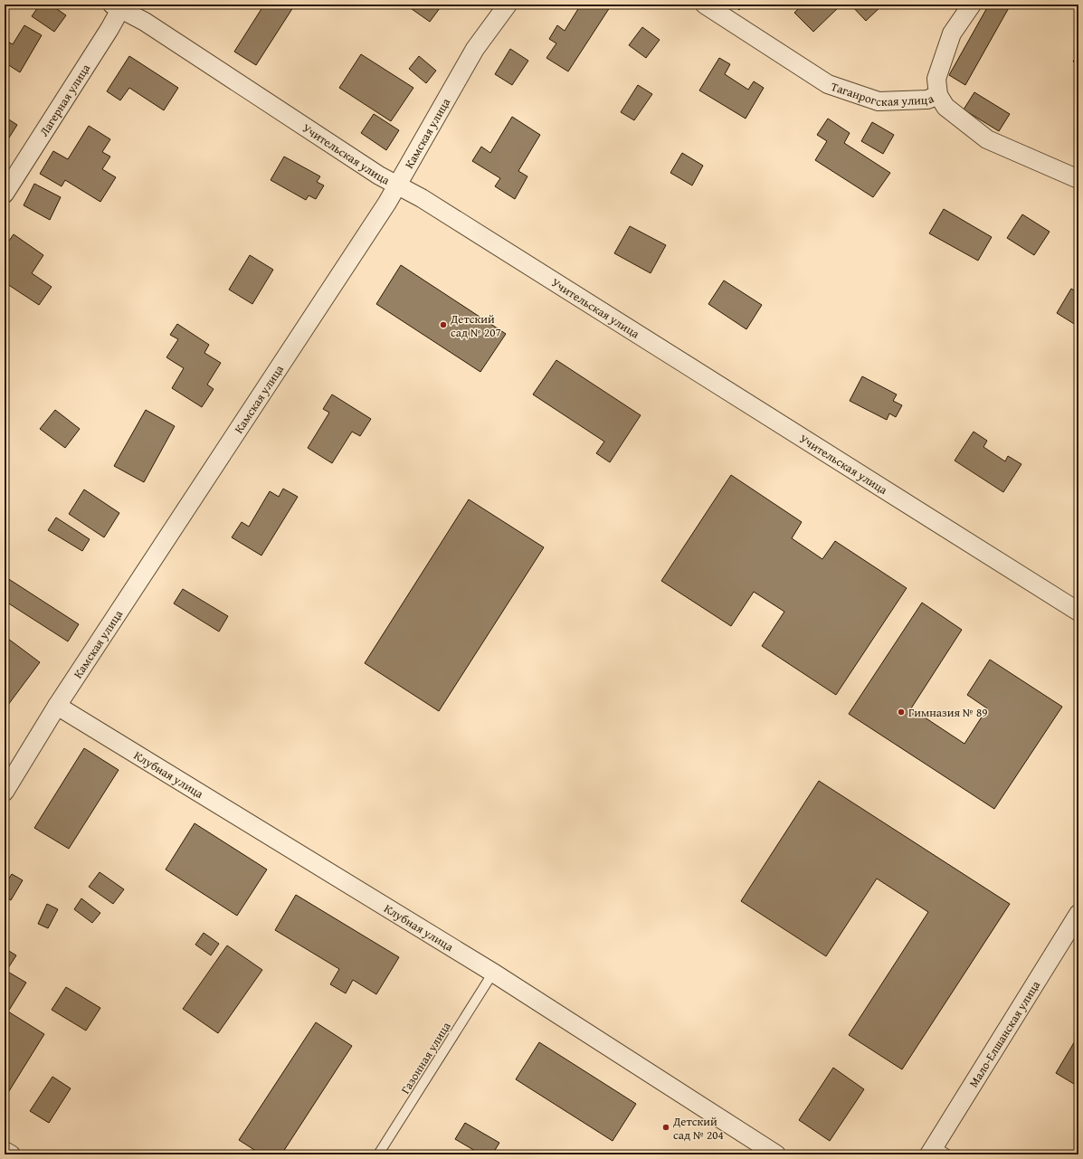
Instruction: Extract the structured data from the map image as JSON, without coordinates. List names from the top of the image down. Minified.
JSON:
{"streets":{"street":["Таганрогская улица","Лагерная улица","Камская улица","Учительская улица","Клубная улица","Мало-Елшанская улица"],"lane":["Газонная улица"]},"crossings":[["Лагерная улица","Учительская улица"],["Камская улица","Учительская улица"],["Камская улица","Клубная улица"],["Клубная улица","Газонная улица"]],"places":["Детский сад № 207","Гимназия № 89","Детский сад № 204"]}
